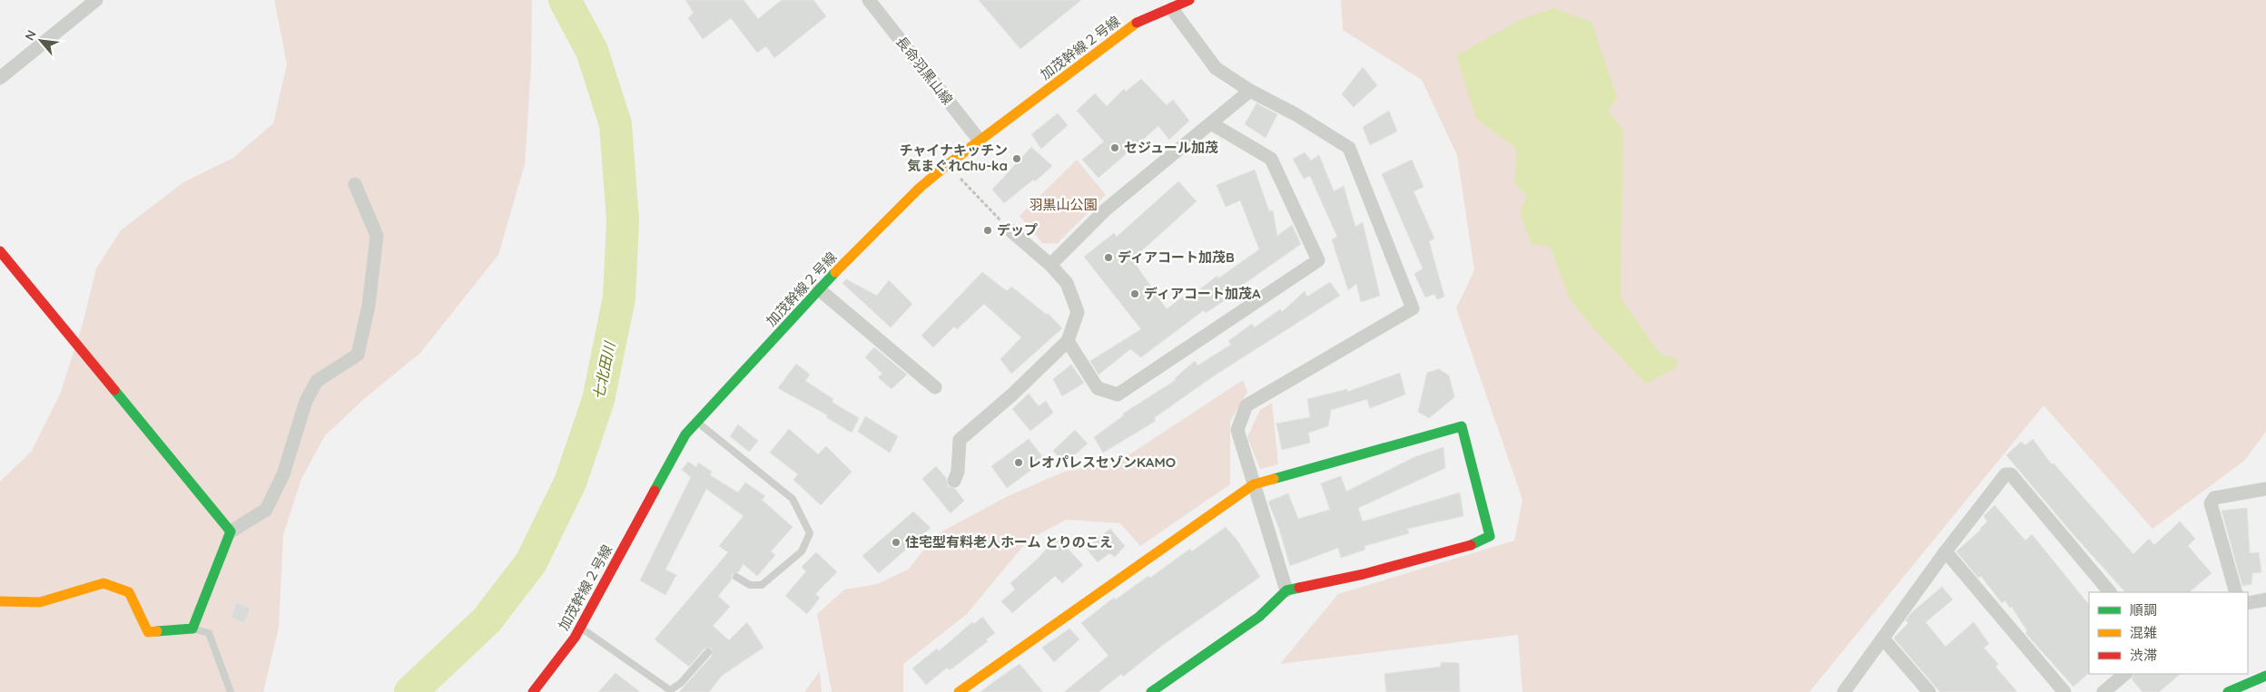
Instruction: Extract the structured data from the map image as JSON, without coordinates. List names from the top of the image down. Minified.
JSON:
{"streets":{"street":["加茂幹線２号線","長命羽黒山線"]},"crossings":[["加茂幹線２号線","長命羽黒山線"]],"water":["七北田川"],"parks":["羽黒山公園"],"places":["セジュール加茂","チャイナキッチン 気まぐれChu-ka","デップ","ディアコート加茂B","ディアコート加茂A","レオパレスセゾンKAMO","住宅型有料老人ホーム とりのこえ"],"legend":["順調","混雑","渋滞"],"north":"top left"}
